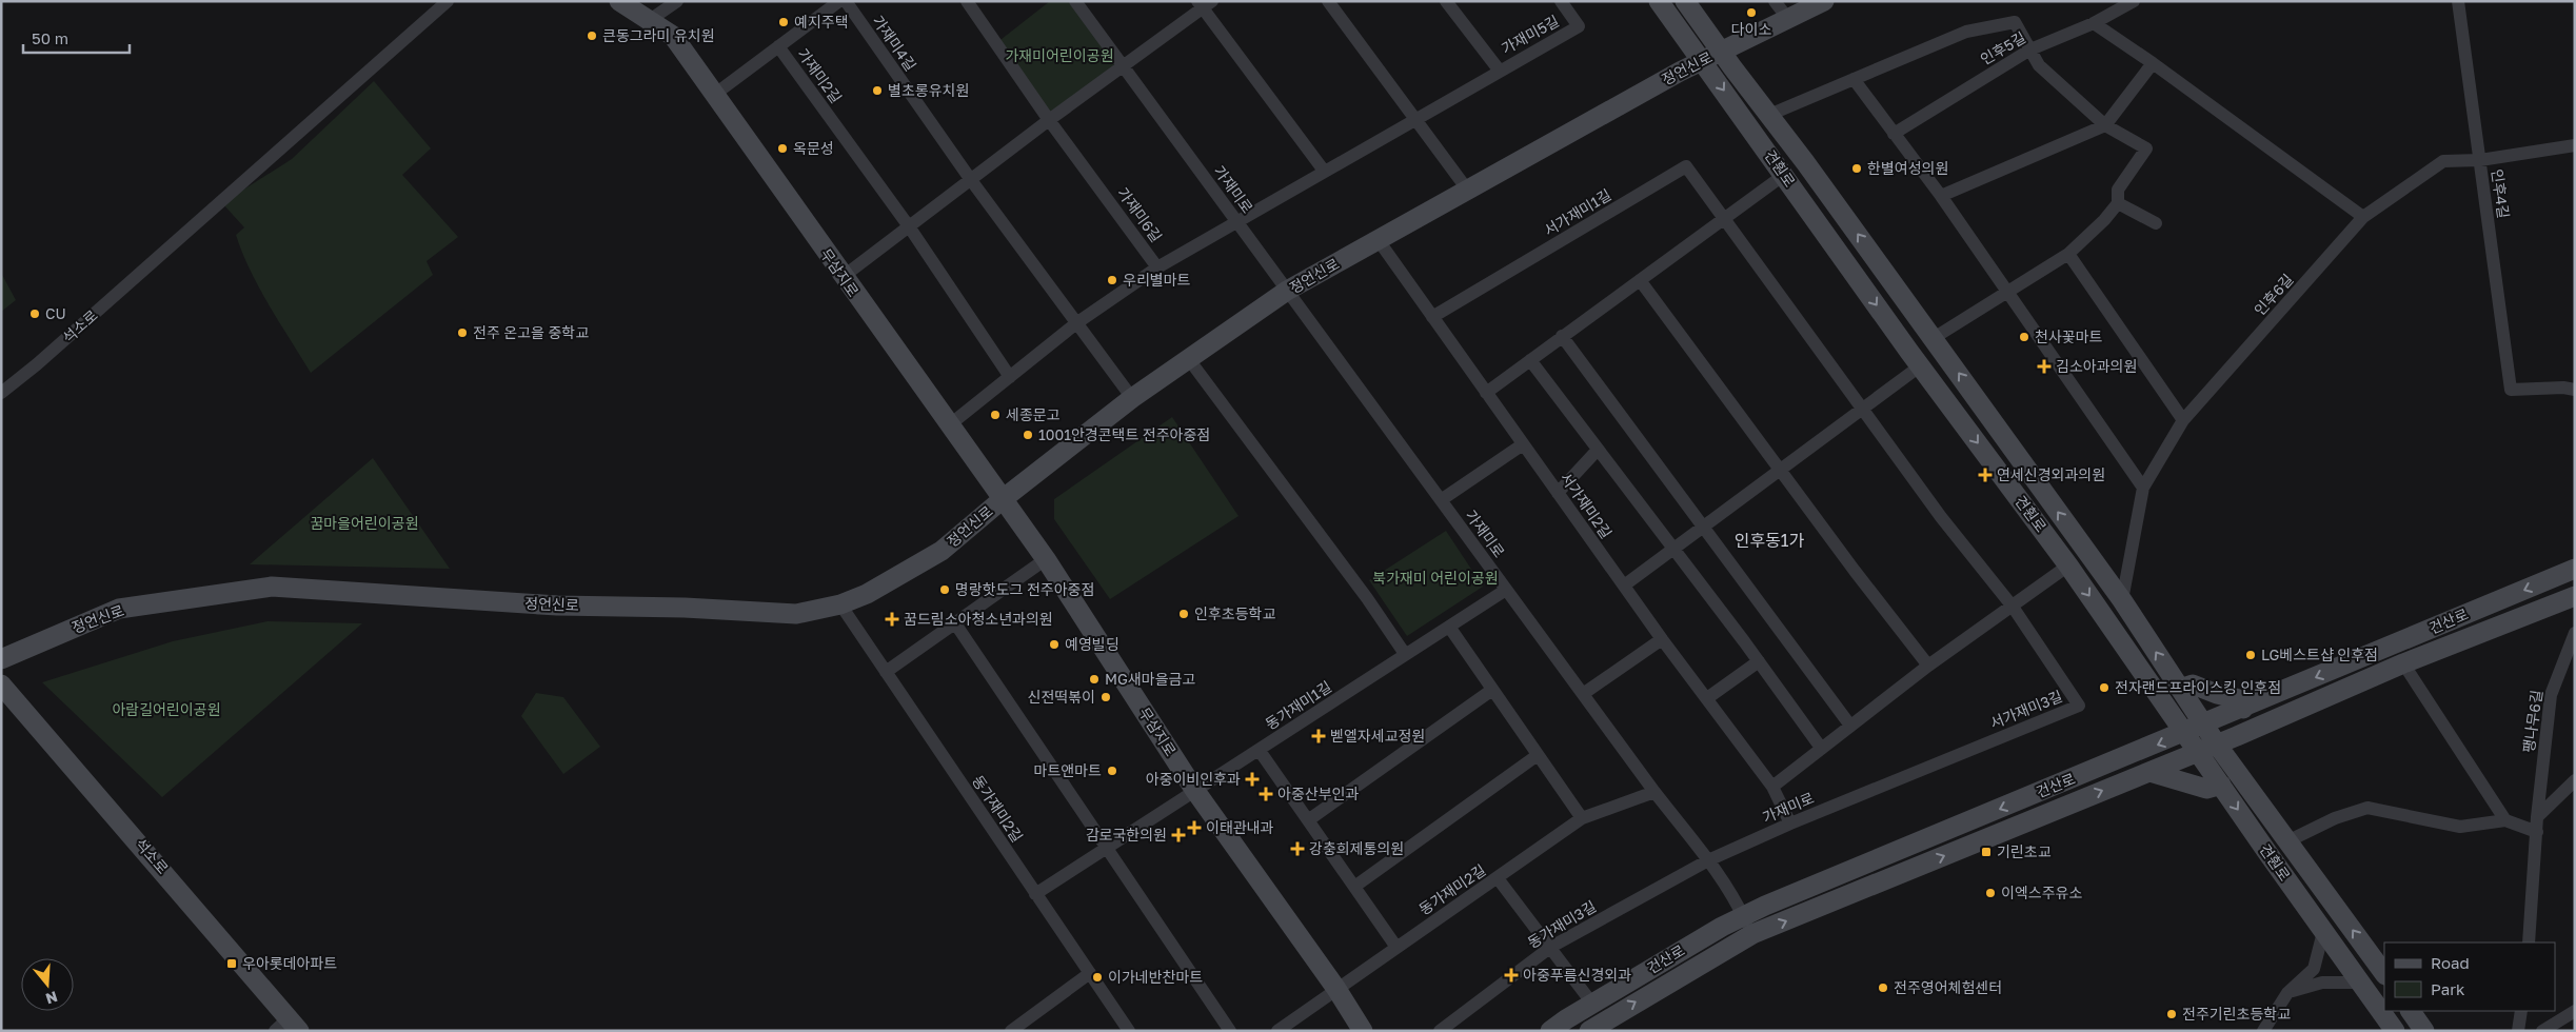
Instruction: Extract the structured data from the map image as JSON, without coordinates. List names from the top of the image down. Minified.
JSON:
{"streets":{"street":["가재미5길","가재미4길","인후5길","정언신로","가재미2길","견훤로","가재미로","인후4길","서가재미1길","가재미6길","무삼지로","인후6길","석소로","서가재미2길","건산로","동가재미1길","서가재미3길","팽나무6길","동가재미2길","동가재미3길"]},"crossings":[["가재미5길","가재미로"],["가재미5길","가재미6길"],["가재미4길","가재미6길"],["정언신로","견훤로"],["정언신로","가재미로"],["정언신로","무삼지로"],["정언신로","동가재미2길"],["가재미2길","무삼지로"],["견훤로","인후6길"],["견훤로","건산로"],["가재미로","가재미6길"],["가재미로","동가재미1길"],["가재미로","서가재미3길"],["가재미로","동가재미2길"],["가재미로","동가재미3길"],["인후4길","인후6길"],["서가재미1길","서가재미3길"],["가재미6길","무삼지로"],["무삼지로","동가재미1길"],["무삼지로","동가재미2길"],["동가재미1길","동가재미2길"]],"districts":["인후동1가"],"parks":["가재미어린이공원","꿈마을어린이공원","북가재미 어린이공원","아람길어린이공원"],"places":{"other":["다이소","예지주택","큰동그라미 유치원","별초롱유치원","옥문성","한별여성의원","우리별마트","CU","전주 온고을 중학교","천사꽃마트","세종문고","1001안경콘택트 전주아중점","명랑핫도그 전주아중점","인후초등학교","예영빌딩","LG베스트샵 인후점","MG새마을금고","전자랜드프라이스킹 인후점","신전떡볶이","마트앤마트","이엑스주유소","이가네반찬마트","전주영어체험센터","전주기린초등학교"],"health":["김소아과의원","연세신경외과의원","꿈드림소아청소년과의원","벧엘자세교정원","아중이비인후과","아중산부인과","이태관내과","감로국한의원","강충희제통의원","아중푸름신경외과"],"transit":["기린초교","우아롯데아파트"]},"legend":["Road","Park"],"scale_bar":"50 m","north":"bottom"}
